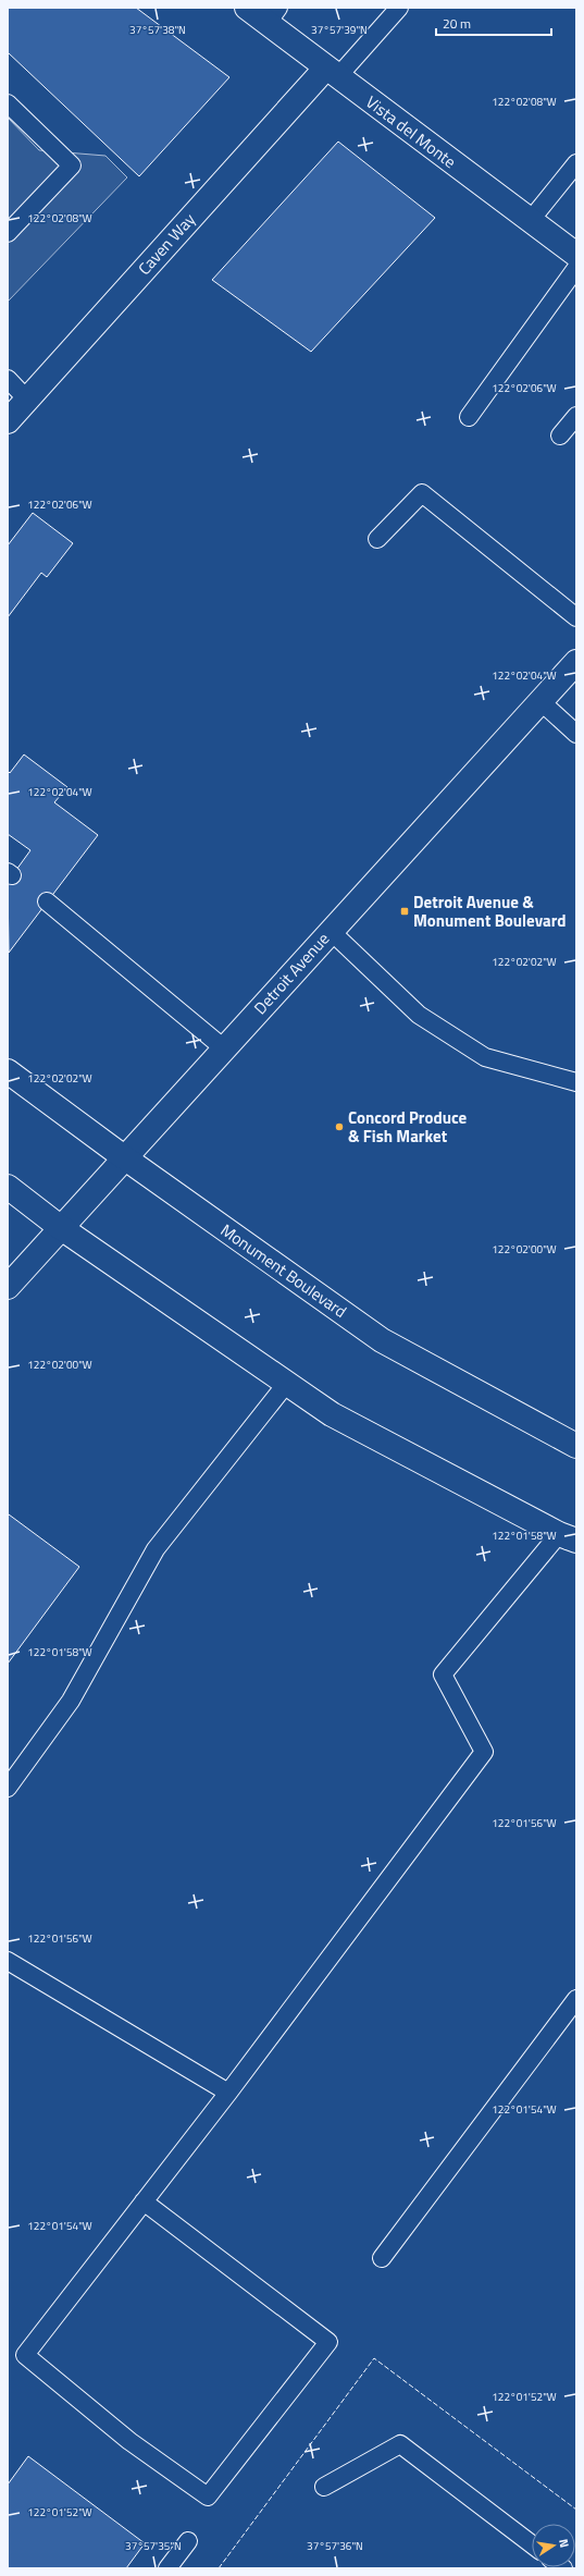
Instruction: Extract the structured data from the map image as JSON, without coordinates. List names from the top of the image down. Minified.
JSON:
{"streets":{"street":["Vista del Monte","Caven Way","Detroit Avenue","Monument Boulevard"]},"crossings":[["Vista del Monte","Caven Way"],["Detroit Avenue","Monument Boulevard"]],"places":{"transit":["Detroit Avenue & Monument Boulevard"],"other":["Concord Produce & Fish Market"]},"scale_bar":"20 m","north":"right","coordinates":["37°57'38\"N","37°57'39\"N","122°02'08\"W","122°02'06\"W","122°02'04\"W","122°02'02\"W","122°02'00\"W","122°01'58\"W","122°01'56\"W","122°01'54\"W","122°01'52\"W","37°57'35\"N","37°57'36\"N"]}
